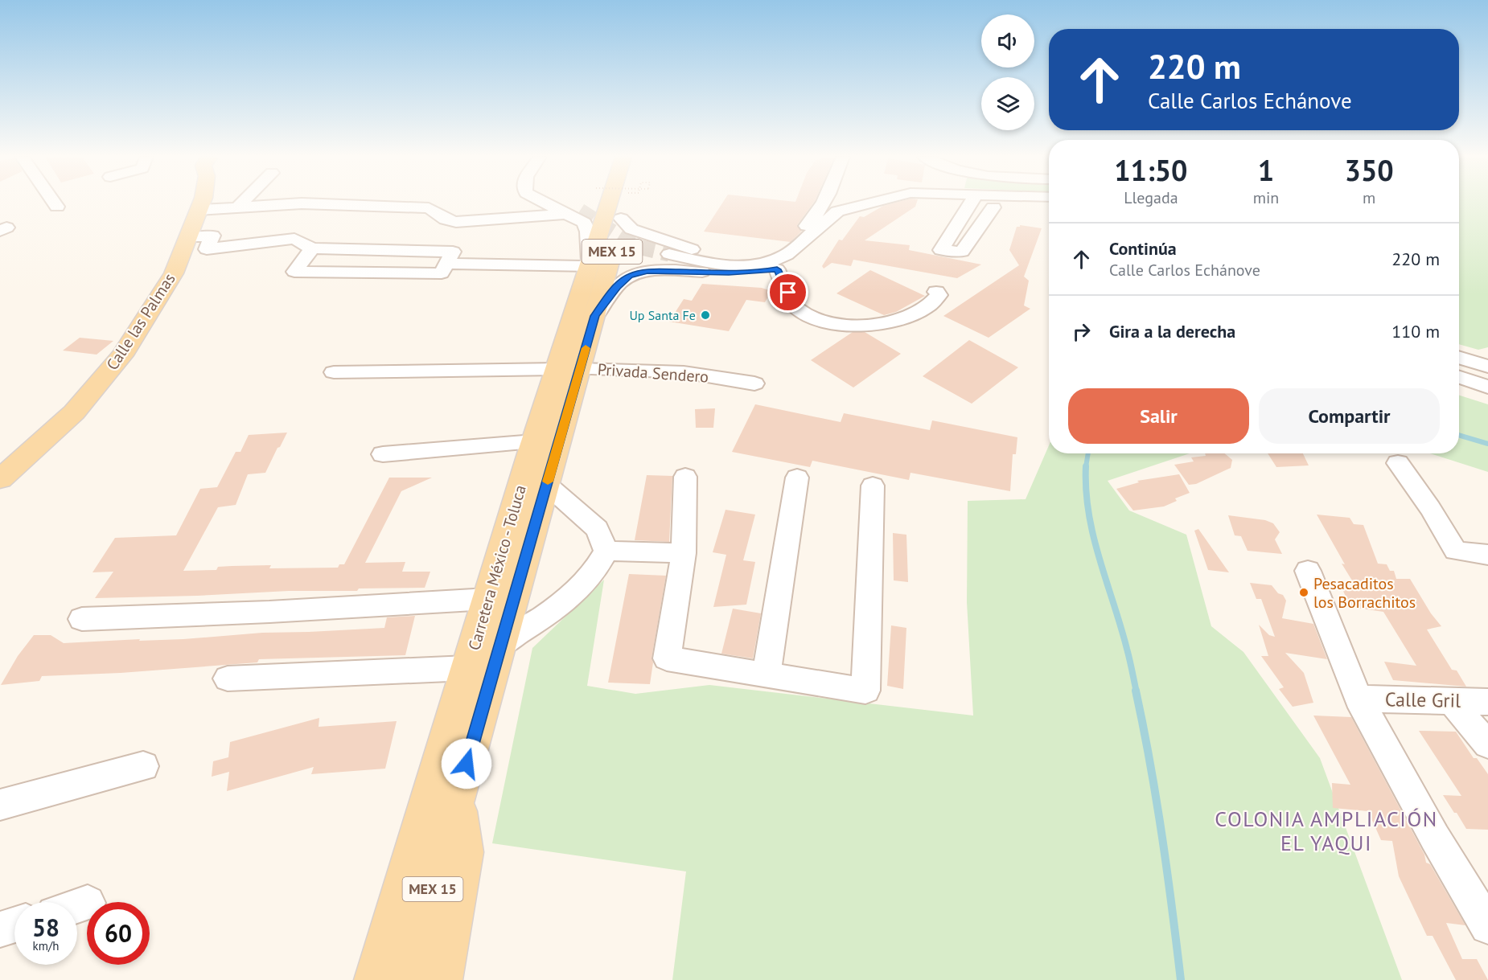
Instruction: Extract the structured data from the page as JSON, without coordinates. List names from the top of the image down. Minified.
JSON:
{"streets":{"main road":["MEX 15","Calle las Palmas","Carretera México - Toluca"],"street":["Privada Sendero","Calle Gril"]},"crossings":[["Privada Sendero","Carretera México - Toluca"]],"districts":["COLONIA AMPLIACIÓN EL YAQUI"],"places":["Up Santa Fe","Pesacaditos los Borrachitos"],"page":{"turn":["220 m","Calle Carlos Echánove"],"eta":["11:50","Llegada","1","min","350","m"],"list":[{"name":"Continúa","note":"Calle Carlos Echánove","value":"220 m"},{"name":"Gira a la derecha","value":"110 m"}],"buttons":["Salir","Compartir"],"speed":"58 km/h","limit":"60"}}
